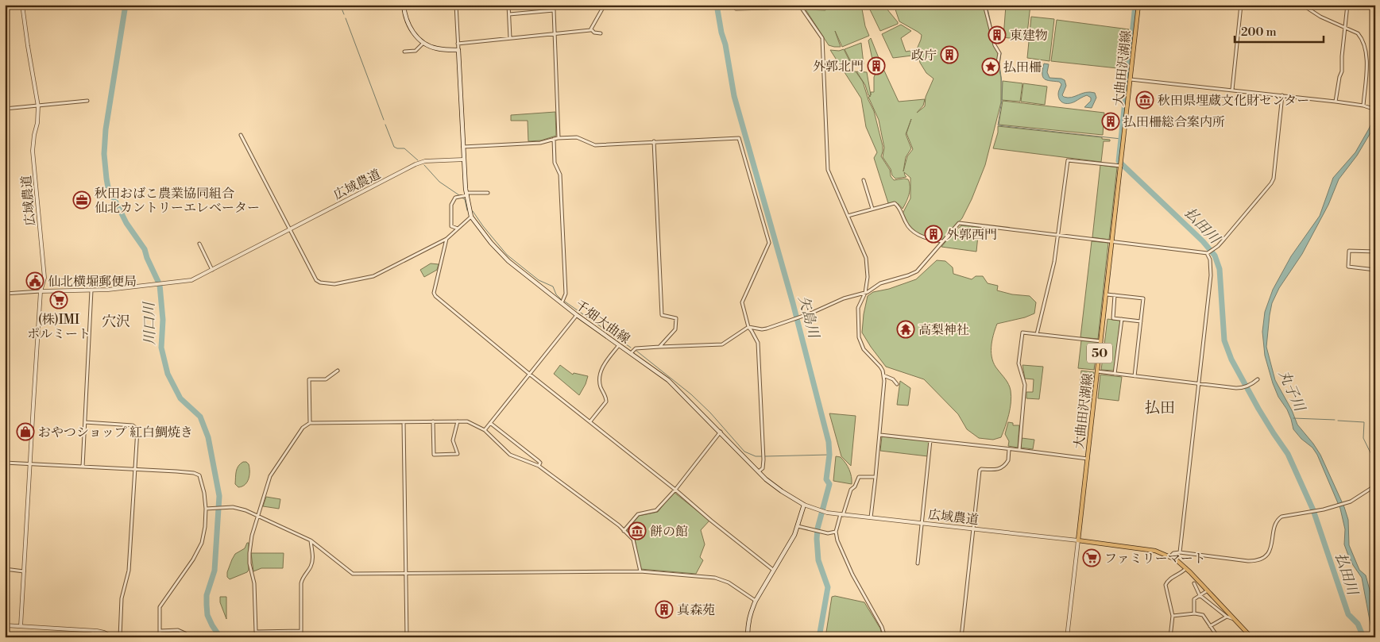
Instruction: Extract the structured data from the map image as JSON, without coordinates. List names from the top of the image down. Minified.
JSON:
{"streets":{"main road":["大曲田沢湖線","千畑大曲線","50"],"street":["広域農道"]},"crossings":[["大曲田沢湖線","広域農道"],["広域農道","千畑大曲線"]],"districts":["穴沢","払田"],"water":["払田川","矢島川","川口川","丸子川"],"places":{"building":["東建物","政庁","外郭北門","払田柵総合案内所","外郭西門","真森苑"],"place":["払田柵"],"museum":["秋田県埋蔵文化財センター","餅の館"],"office":["秋田おばこ農業協同組合 仙北カントリーエレベーター"],"public building":["仙北横堀郵便局"],"supermarket":["(株)IMI ポルミート","ファミリーマート"],"temple":["高梨神社"],"shop":["おやつショップ 紅白鯛焼き"]},"scale_bar":"200 m"}
